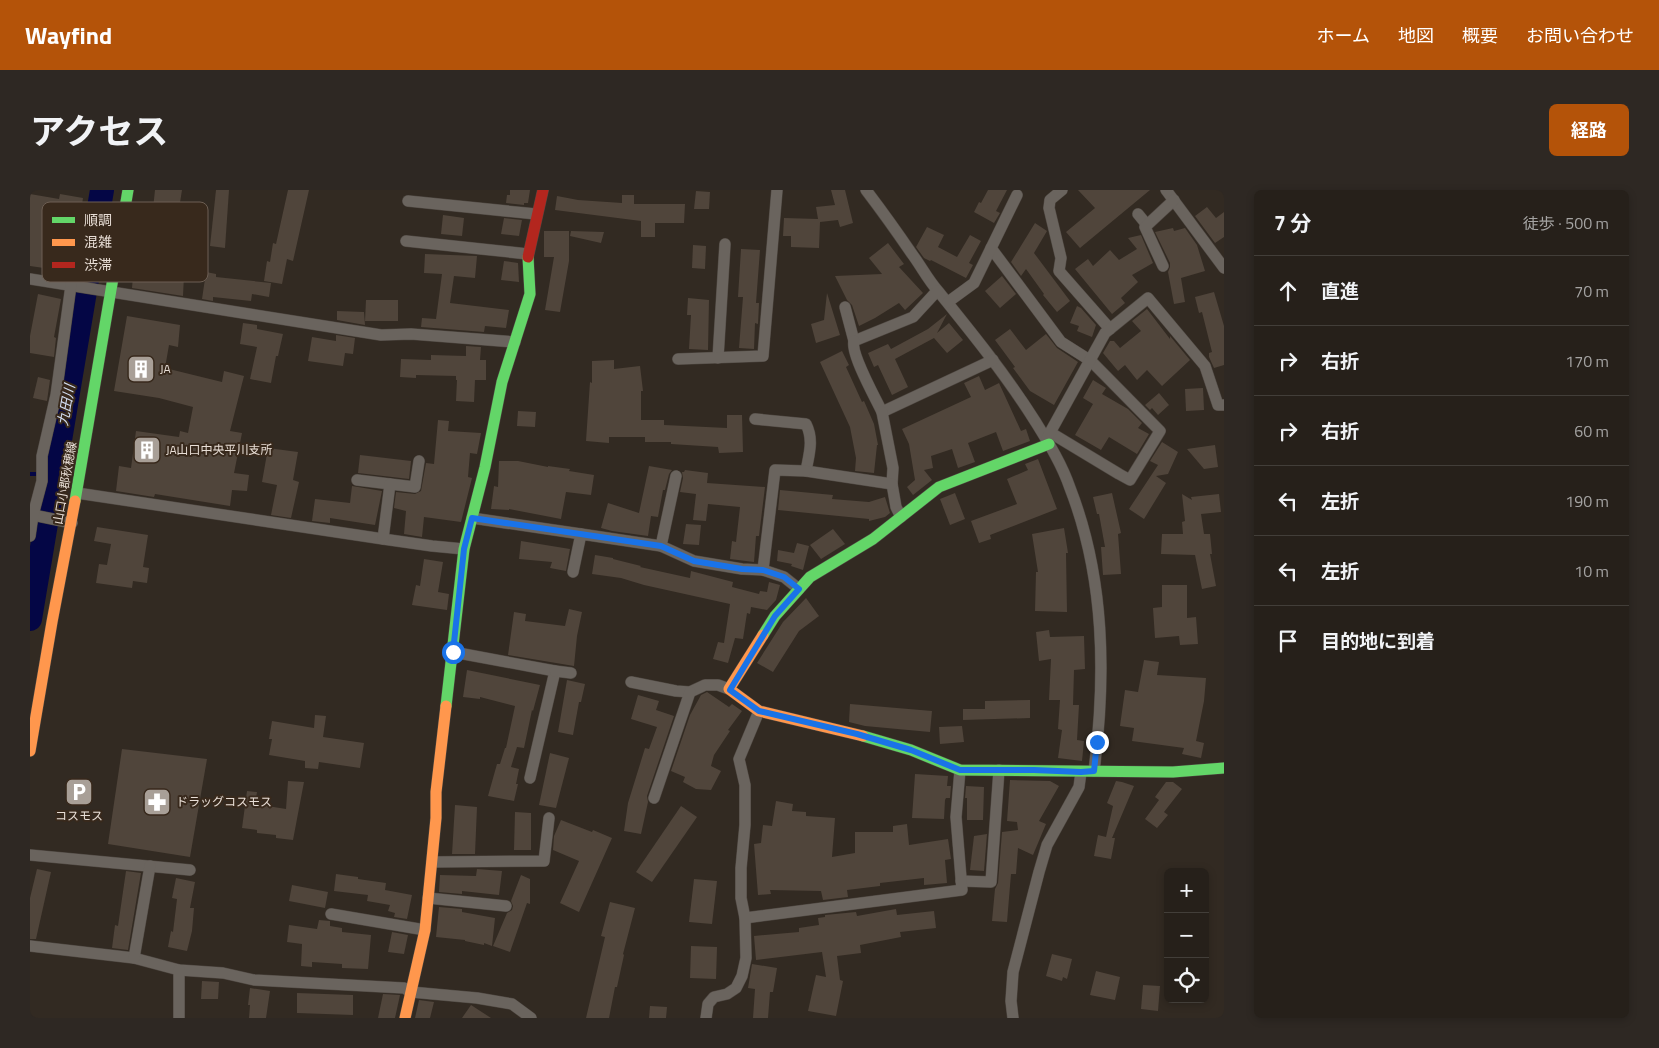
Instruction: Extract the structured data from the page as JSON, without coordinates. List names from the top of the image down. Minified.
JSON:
{"streets":{"street":["山口小郡秋穂線"]},"water":["九田川"],"places":{"building":["JA","JA山口中央平川支所"],"parking":["コスモス"],"pharmacy":["ドラッグコスモス"]},"legend":["順調","混雑","渋滞"],"page":{"header":"Wayfind","nav":["ホーム","地図","概要","お問い合わせ"],"title":"アクセス","buttons":"経路","heading":["7 分","徒歩 · 500 m"],"list":[["直進","70 m"],["右折","170 m"],["右折","60 m"],["左折","190 m"],["左折","10 m"],"目的地に到着"],"map_buttons":["+","−"]}}
